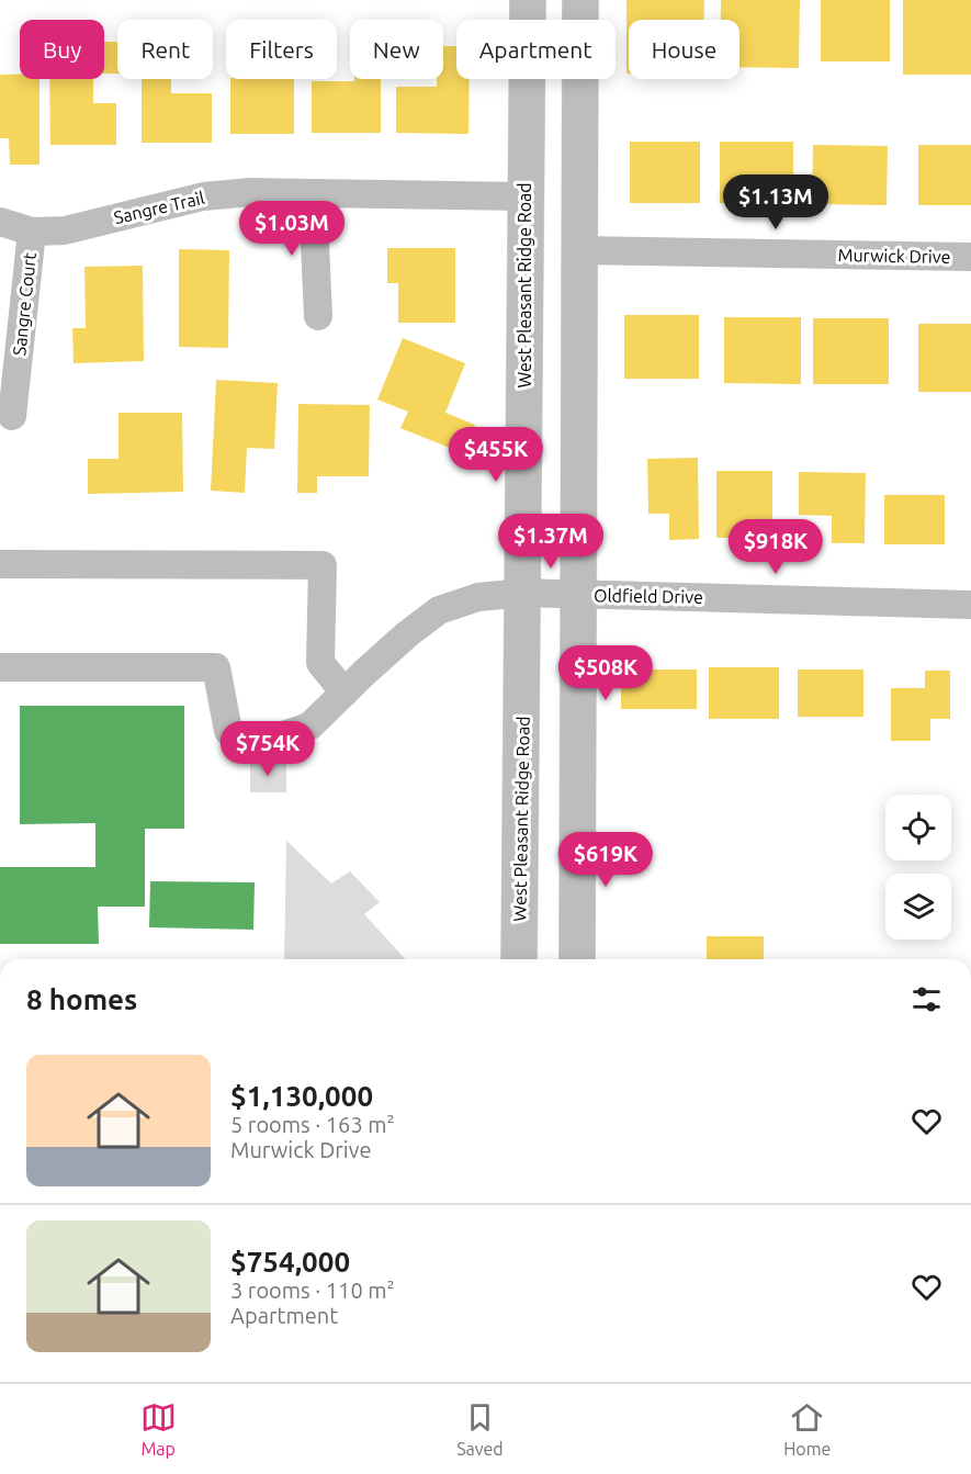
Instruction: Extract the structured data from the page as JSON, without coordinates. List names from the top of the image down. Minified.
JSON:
{"streets":{"main road":["West Pleasant Ridge Road"],"street":["Sangre Trail","Murwick Drive","Sangre Court","Oldfield Drive"]},"crossings":[["Sangre Trail","West Pleasant Ridge Road"],["Sangre Trail","Sangre Court"],["West Pleasant Ridge Road","Oldfield Drive"]],"page":{"chip":["Buy","Rent","Filters","New","Apartment","House"],"price":["$1.13M","$1.03M","$455K","$1.37M","$918K","$508K","$754K","$619K"],"heading":"8 homes","list":[{"name":"$1,130,000","note":"5 rooms · 163 m² · Murwick Drive"},{"name":"$754,000","note":"3 rooms · 110 m² · Apartment"}],"tabs":["Map","Saved","Home"]}}
